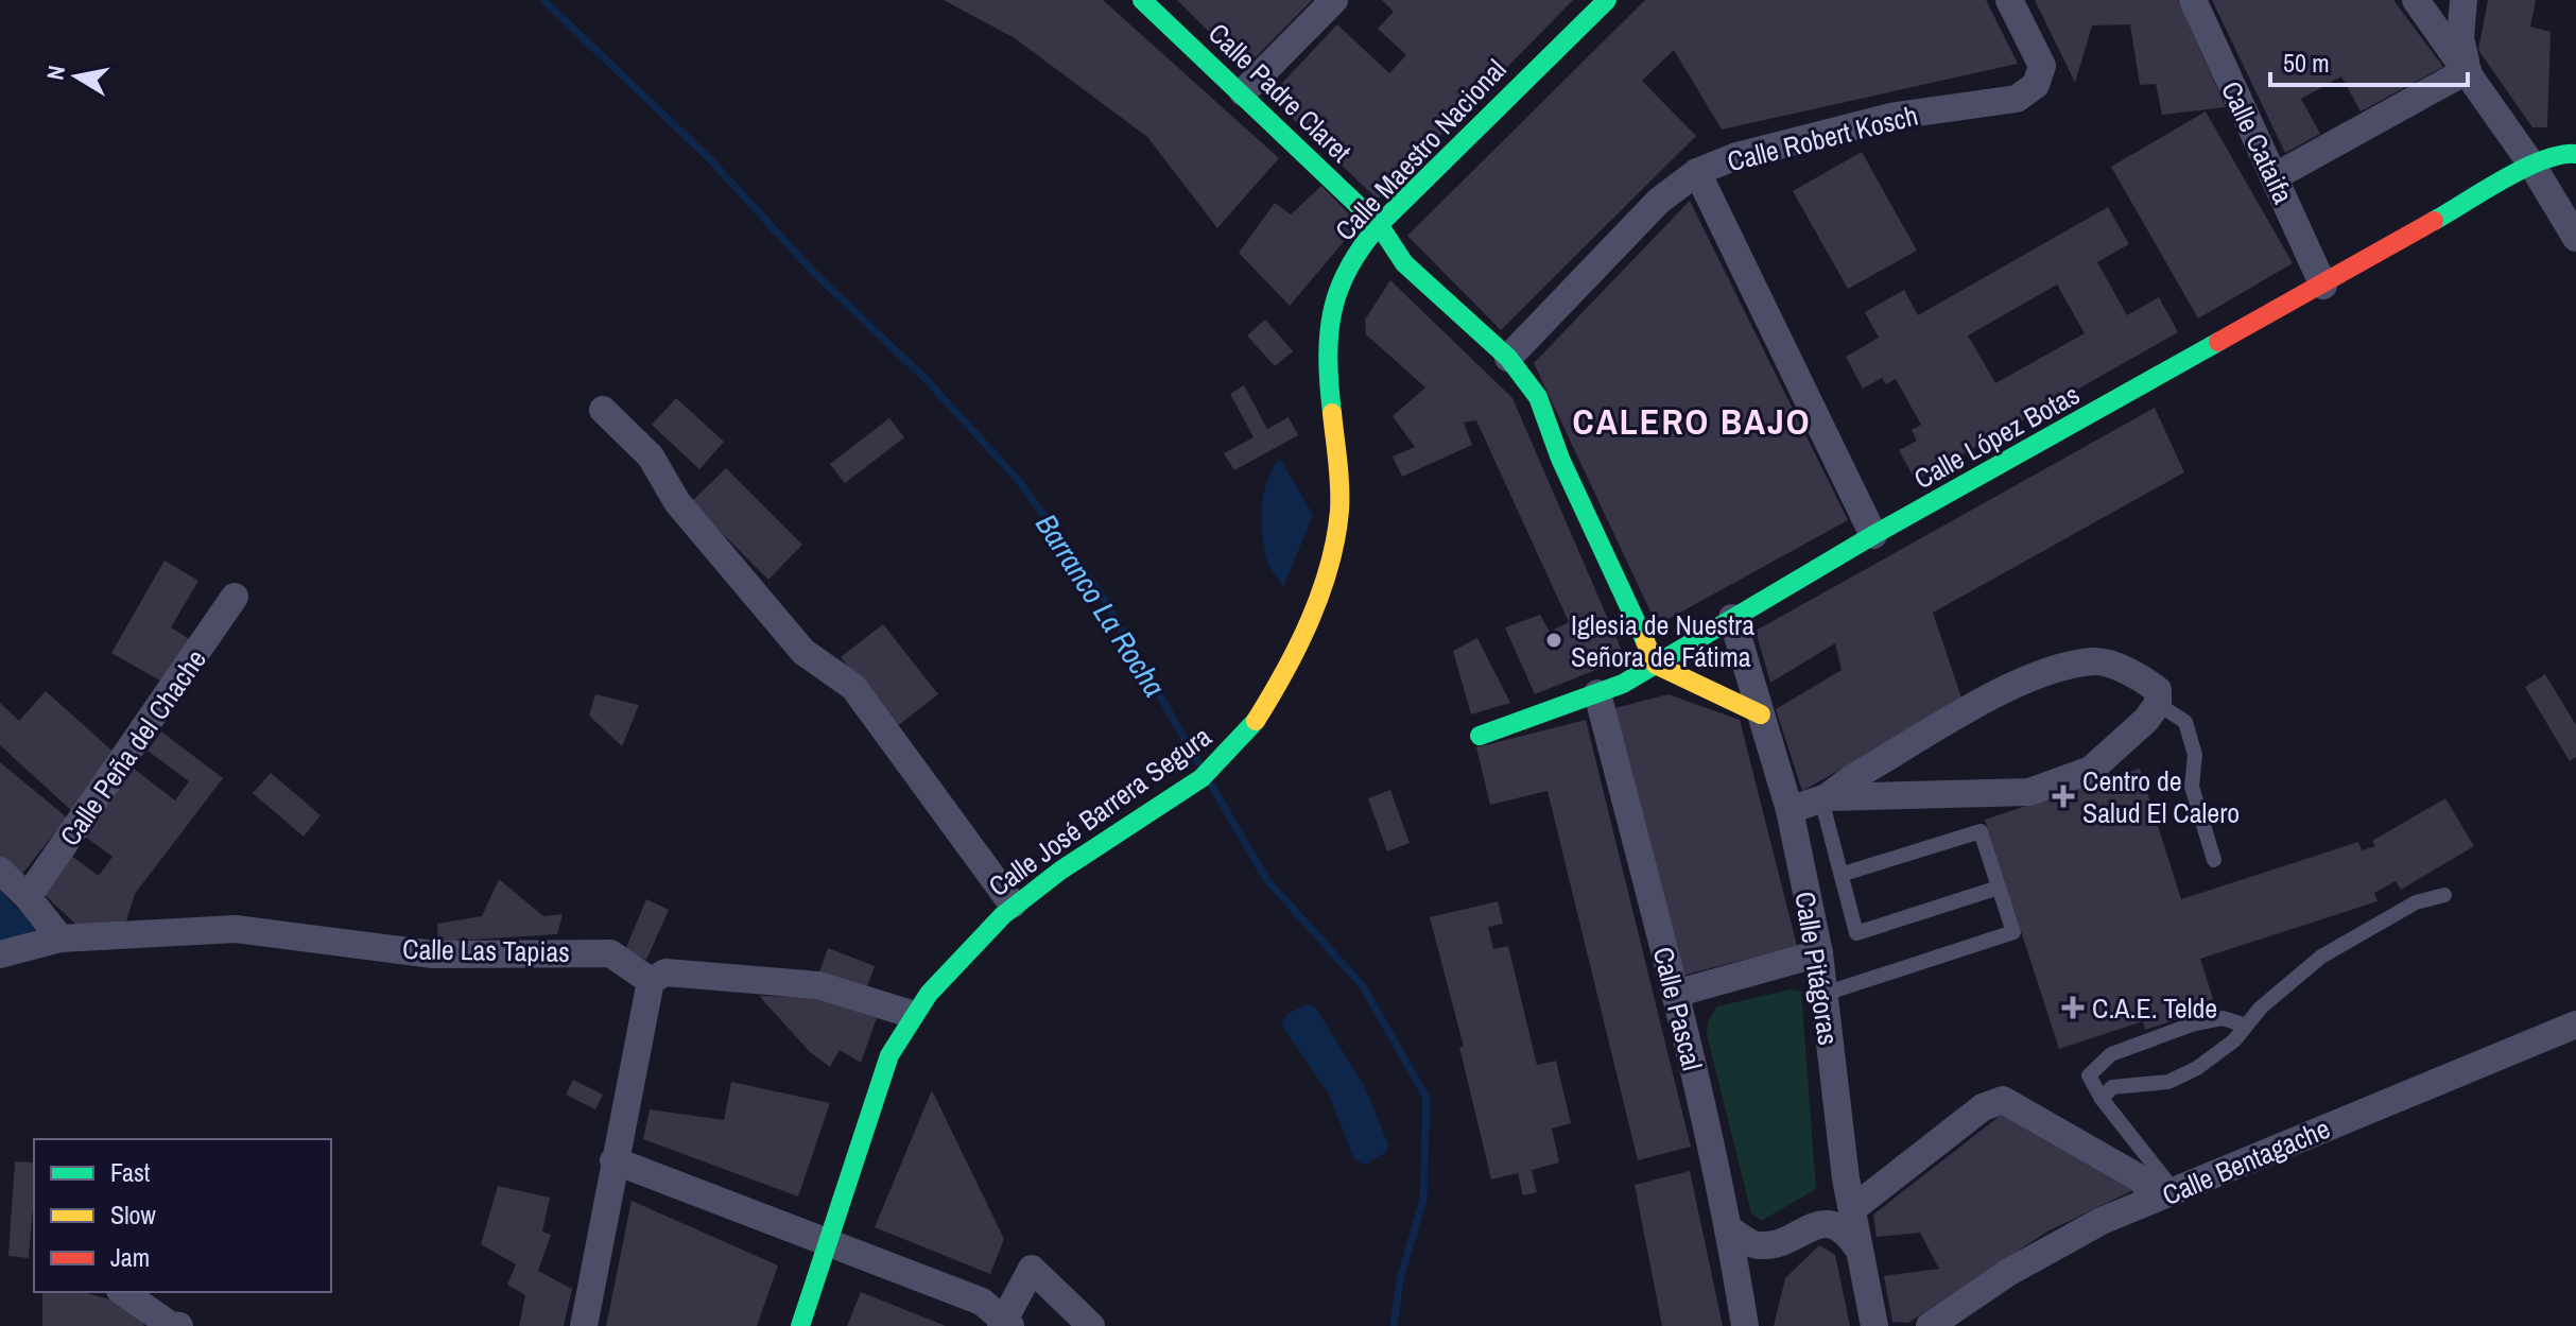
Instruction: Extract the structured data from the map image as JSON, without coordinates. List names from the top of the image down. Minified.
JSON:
{"streets":{"street":["Calle Padre Claret","Calle Robert Kosch","Calle Cataifa","Calle Maestro Nacional","Calle López Botas","Calle Peña del Chache","Calle José Barrera Segura","Calle Las Tapias","Calle Pitágoras","Calle Pascal","Calle Bentagache"]},"crossings":[["Calle Padre Claret","Calle Robert Kosch"],["Calle Padre Claret","Calle Maestro Nacional"],["Calle Padre Claret","Calle López Botas"],["Calle Cataifa","Calle López Botas"],["Calle Maestro Nacional","Calle José Barrera Segura"],["Calle López Botas","Calle Pitágoras"],["Calle López Botas","Calle Pascal"]],"districts":["CALERO BAJO"],"water":["Barranco La Rocha"],"places":{"other":["Iglesia de Nuestra Señora de Fátima"],"health":["Centro de Salud El Calero","C.A.E. Telde"]},"legend":["Fast","Slow","Jam"],"scale_bar":"50 m","north":"left"}
